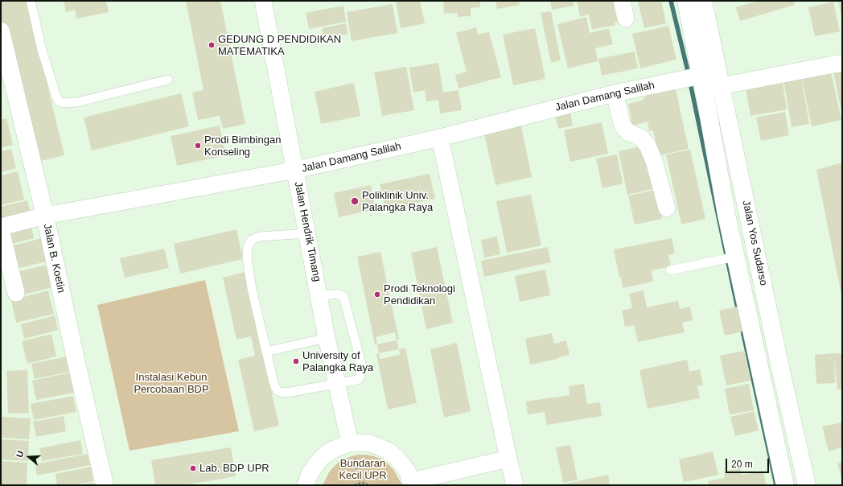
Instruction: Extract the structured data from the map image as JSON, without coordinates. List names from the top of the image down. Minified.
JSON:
{"streets":{"main road":["Jalan Yos Sudarso","Jalan B. Koetin"],"street":["Jalan Damang Salilah","Jalan Hendrik Timang"]},"crossings":[["Jalan Damang Salilah","Jalan Hendrik Timang"],["Jalan Damang Salilah","Jalan Yos Sudarso"],["Jalan Damang Salilah","Jalan B. Koetin"]],"parks":["Instalasi Kebun Percobaan BDP","Bundaran Kecil UPR"],"places":["GEDUNG D PENDIDIKAN MATEMATIKA","Prodi Bimbingan Konseling","Poliklinik Univ. Palangka Raya","Prodi Teknologi Pendidikan","University of Palangka Raya","Lab. BDP UPR"],"scale_bar":"20 m","north":"left"}
